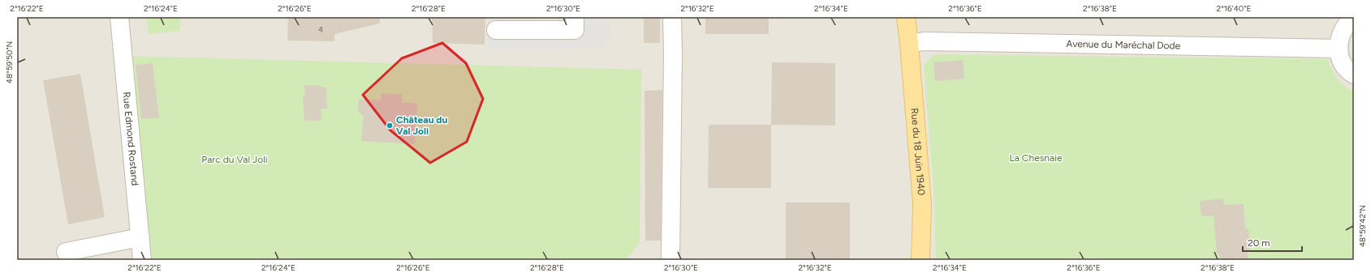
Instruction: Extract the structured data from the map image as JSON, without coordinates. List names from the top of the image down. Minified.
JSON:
{"streets":{"main road":["Rue du 18 Juin 1940"],"street":["Avenue du Maréchal Dode","Rue Edmond Rostand"]},"crossings":[["Avenue du Maréchal Dode","Rue du 18 Juin 1940"]],"parks":["La Chesnaie","Parc du Val Joli"],"places":["Château du Val Joli"],"house_numbers":["4"],"scale_bar":"20 m","coordinates":["2°16'22\"E","2°16'24\"E","2°16'26\"E","2°16'28\"E","2°16'30\"E","2°16'32\"E","2°16'34\"E","2°16'36\"E","2°16'38\"E","2°16'40\"E","48°59'50\"N","48°59'42\"N"]}
